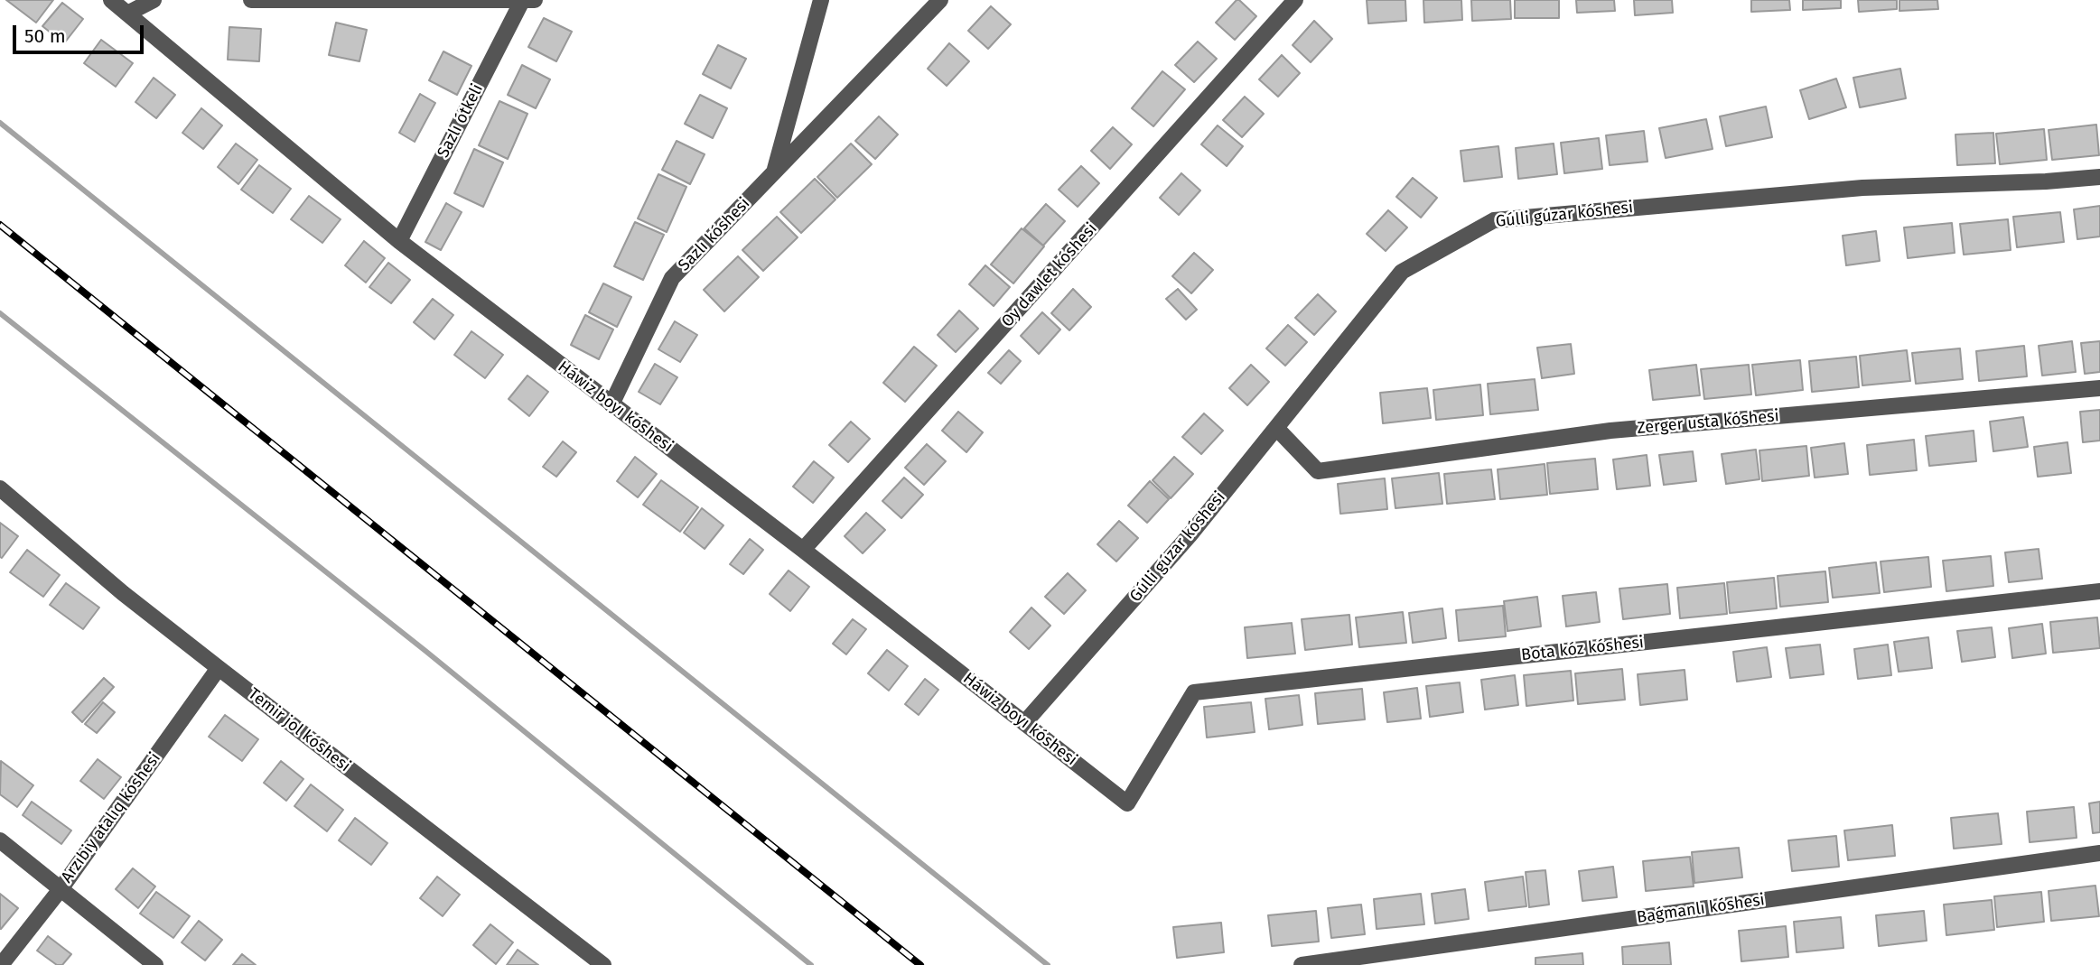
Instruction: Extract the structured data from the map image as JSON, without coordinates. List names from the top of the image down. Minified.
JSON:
{"streets":{"street":["Sazlı ótkeli","Gúlli gúzar kóshesi","Sazlı kóshesi","Oy dawlet kóshesi","Háwiz boyı kóshesi","Zerger usta kóshesi","Bota kóz kóshesi","Temir jol kóshesi","Arzıbiy atalıq kóshesi","Baǵmanlı kóshesi"]},"crossings":[["Sazlı ótkeli","Háwiz boyı kóshesi"],["Gúlli gúzar kóshesi","Háwiz boyı kóshesi"],["Gúlli gúzar kóshesi","Zerger usta kóshesi"],["Sazlı kóshesi","Háwiz boyı kóshesi"],["Oy dawlet kóshesi","Háwiz boyı kóshesi"],["Háwiz boyı kóshesi","Bota kóz kóshesi"],["Temir jol kóshesi","Arzıbiy atalıq kóshesi"]],"scale_bar":"50 m"}
